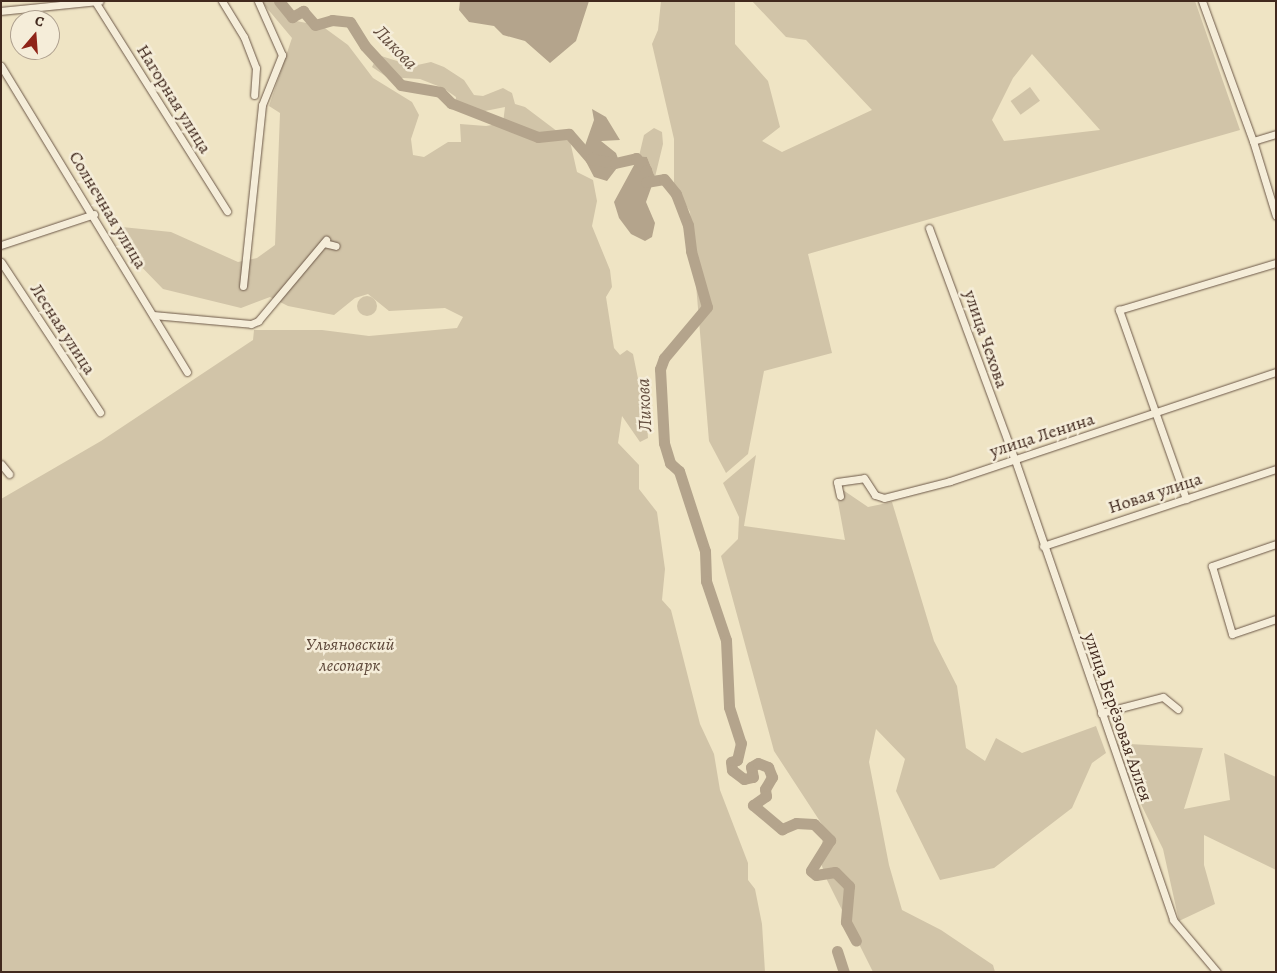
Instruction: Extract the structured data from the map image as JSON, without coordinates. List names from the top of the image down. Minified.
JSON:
{"streets":{"street":["Нагорная улица","Солнечная улица","Лесная улица","улица Чехова","улица Ленина","Новая улица","улица Берёзовая Аллея"]},"crossings":[["улица Чехова","улица Ленина"],["улица Чехова","улица Берёзовая Аллея"],["улица Ленина","улица Берёзовая Аллея"],["Новая улица","улица Берёзовая Аллея"]],"water":["Ликова"],"parks":["Ульяновский лесопарк"],"north":"top"}
